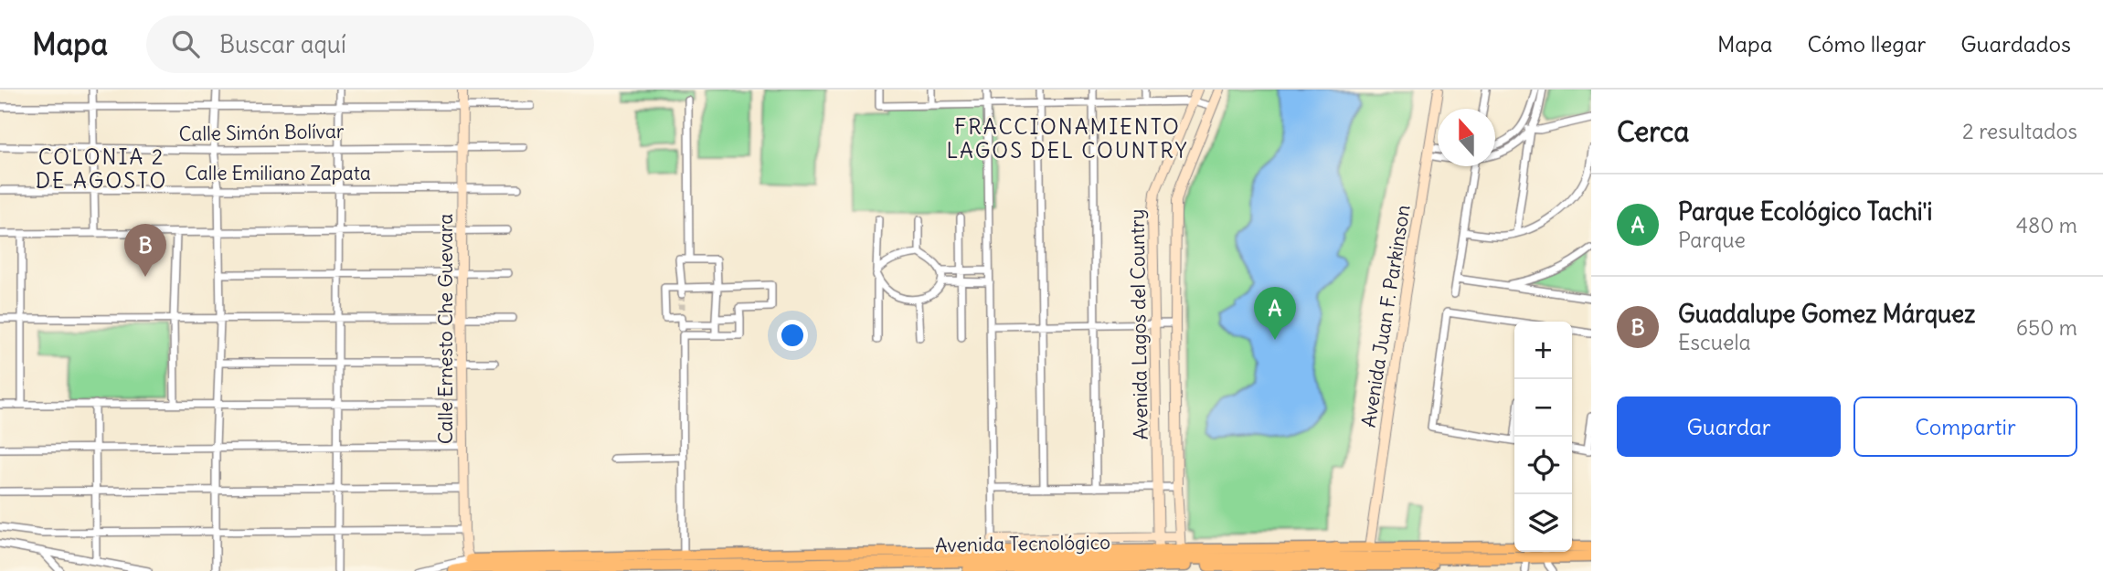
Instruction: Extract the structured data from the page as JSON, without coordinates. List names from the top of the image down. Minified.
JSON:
{"streets":{"highway":["Avenida Tecnológico"],"street":["Calle Simón Bolívar","Calle Emiliano Zapata","Avenida Juan F. Parkinson","Avenida Lagos del Country","Calle Ernesto Che Guevara"]},"crossings":[["Calle Simón Bolívar","Calle Ernesto Che Guevara"],["Calle Emiliano Zapata","Calle Ernesto Che Guevara"],["Avenida Juan F. Parkinson","Avenida Tecnológico"],["Avenida Lagos del Country","Avenida Tecnológico"],["Calle Ernesto Che Guevara","Avenida Tecnológico"]],"districts":["FRACCIONAMIENTO LAGOS DEL COUNTRY","COLONIA 2 DE AGOSTO"],"north":"top","page":{"header":"Mapa","search":"Buscar aquí","nav":["Mapa","Cómo llegar","Guardados"],"heading":["Cerca","2 resultados"],"list":[{"mark":"A","name":"Parque Ecológico Tachi'i","note":"Parque","value":"480 m"},{"mark":"B","name":"Guadalupe Gomez Márquez","note":"Escuela","value":"650 m"}],"pins":["B","A"],"map_buttons":["+","−"],"buttons":["Guardar","Compartir"]}}
